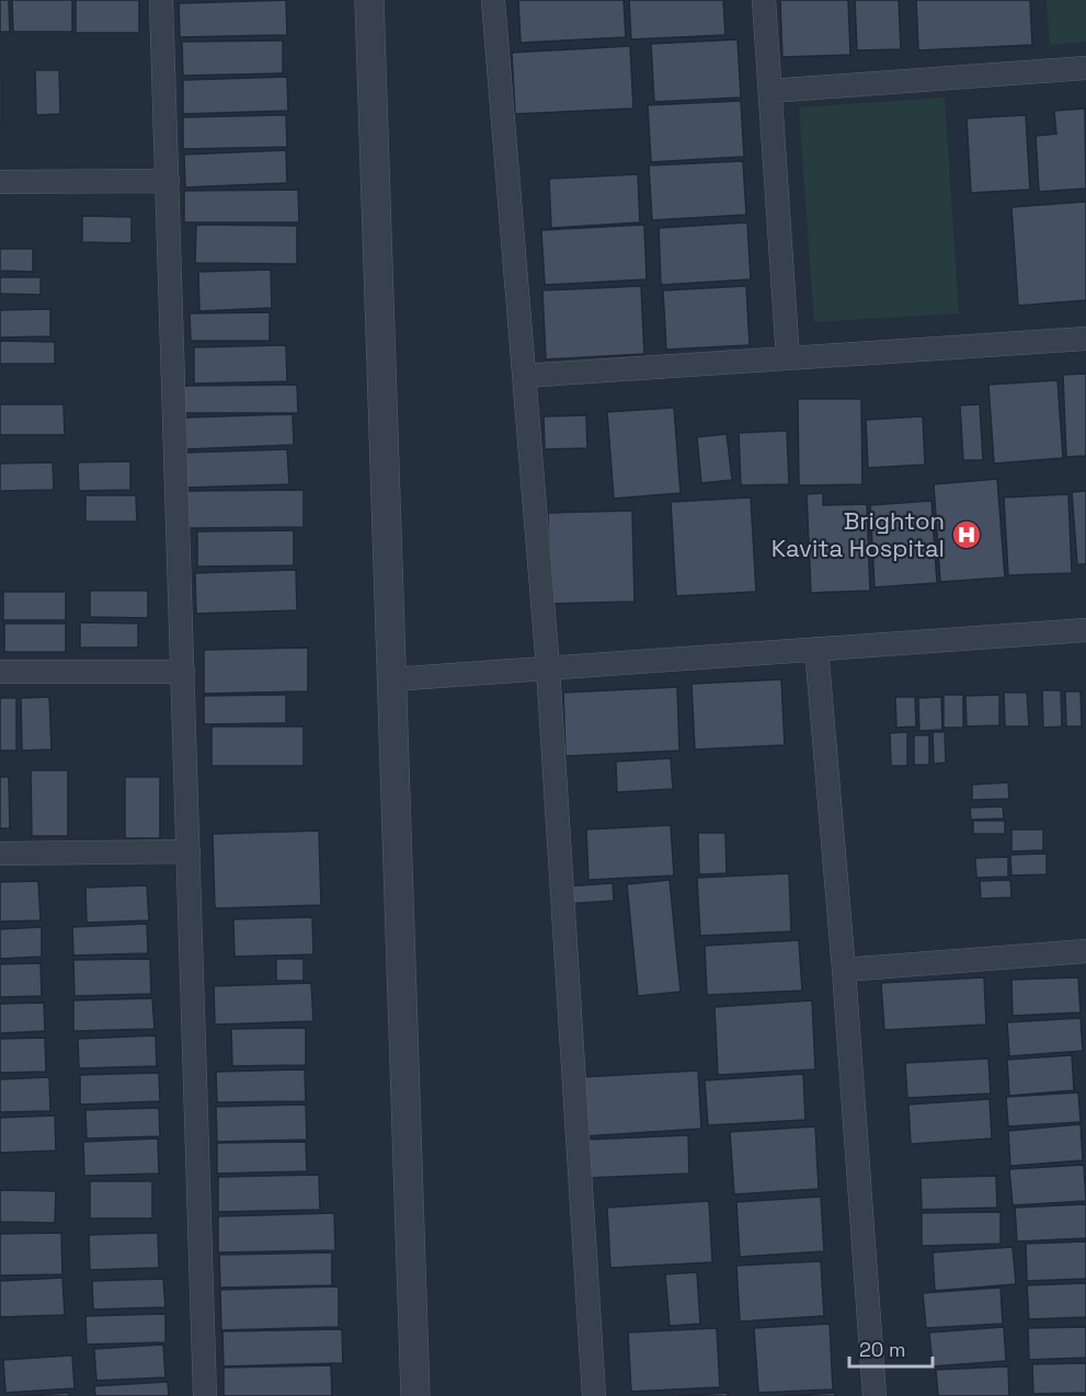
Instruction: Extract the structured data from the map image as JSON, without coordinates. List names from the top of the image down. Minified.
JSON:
{"places":{"hospital":["Brighton Kavita Hospital"]},"scale_bar":"20 m"}
